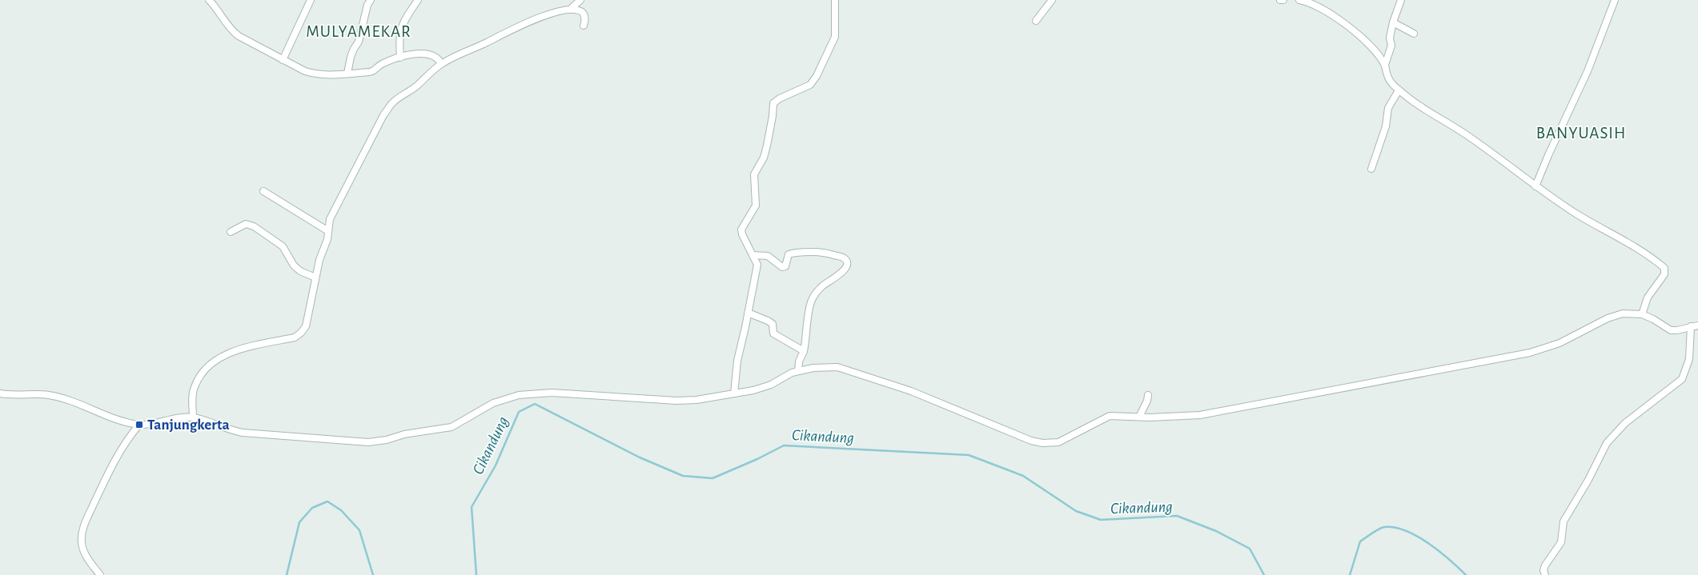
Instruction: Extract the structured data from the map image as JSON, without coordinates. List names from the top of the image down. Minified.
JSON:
{"districts":["MULYAMEKAR","BANYUASIH"],"water":["Cikandung"],"places":{"transit":["Tanjungkerta"]}}
